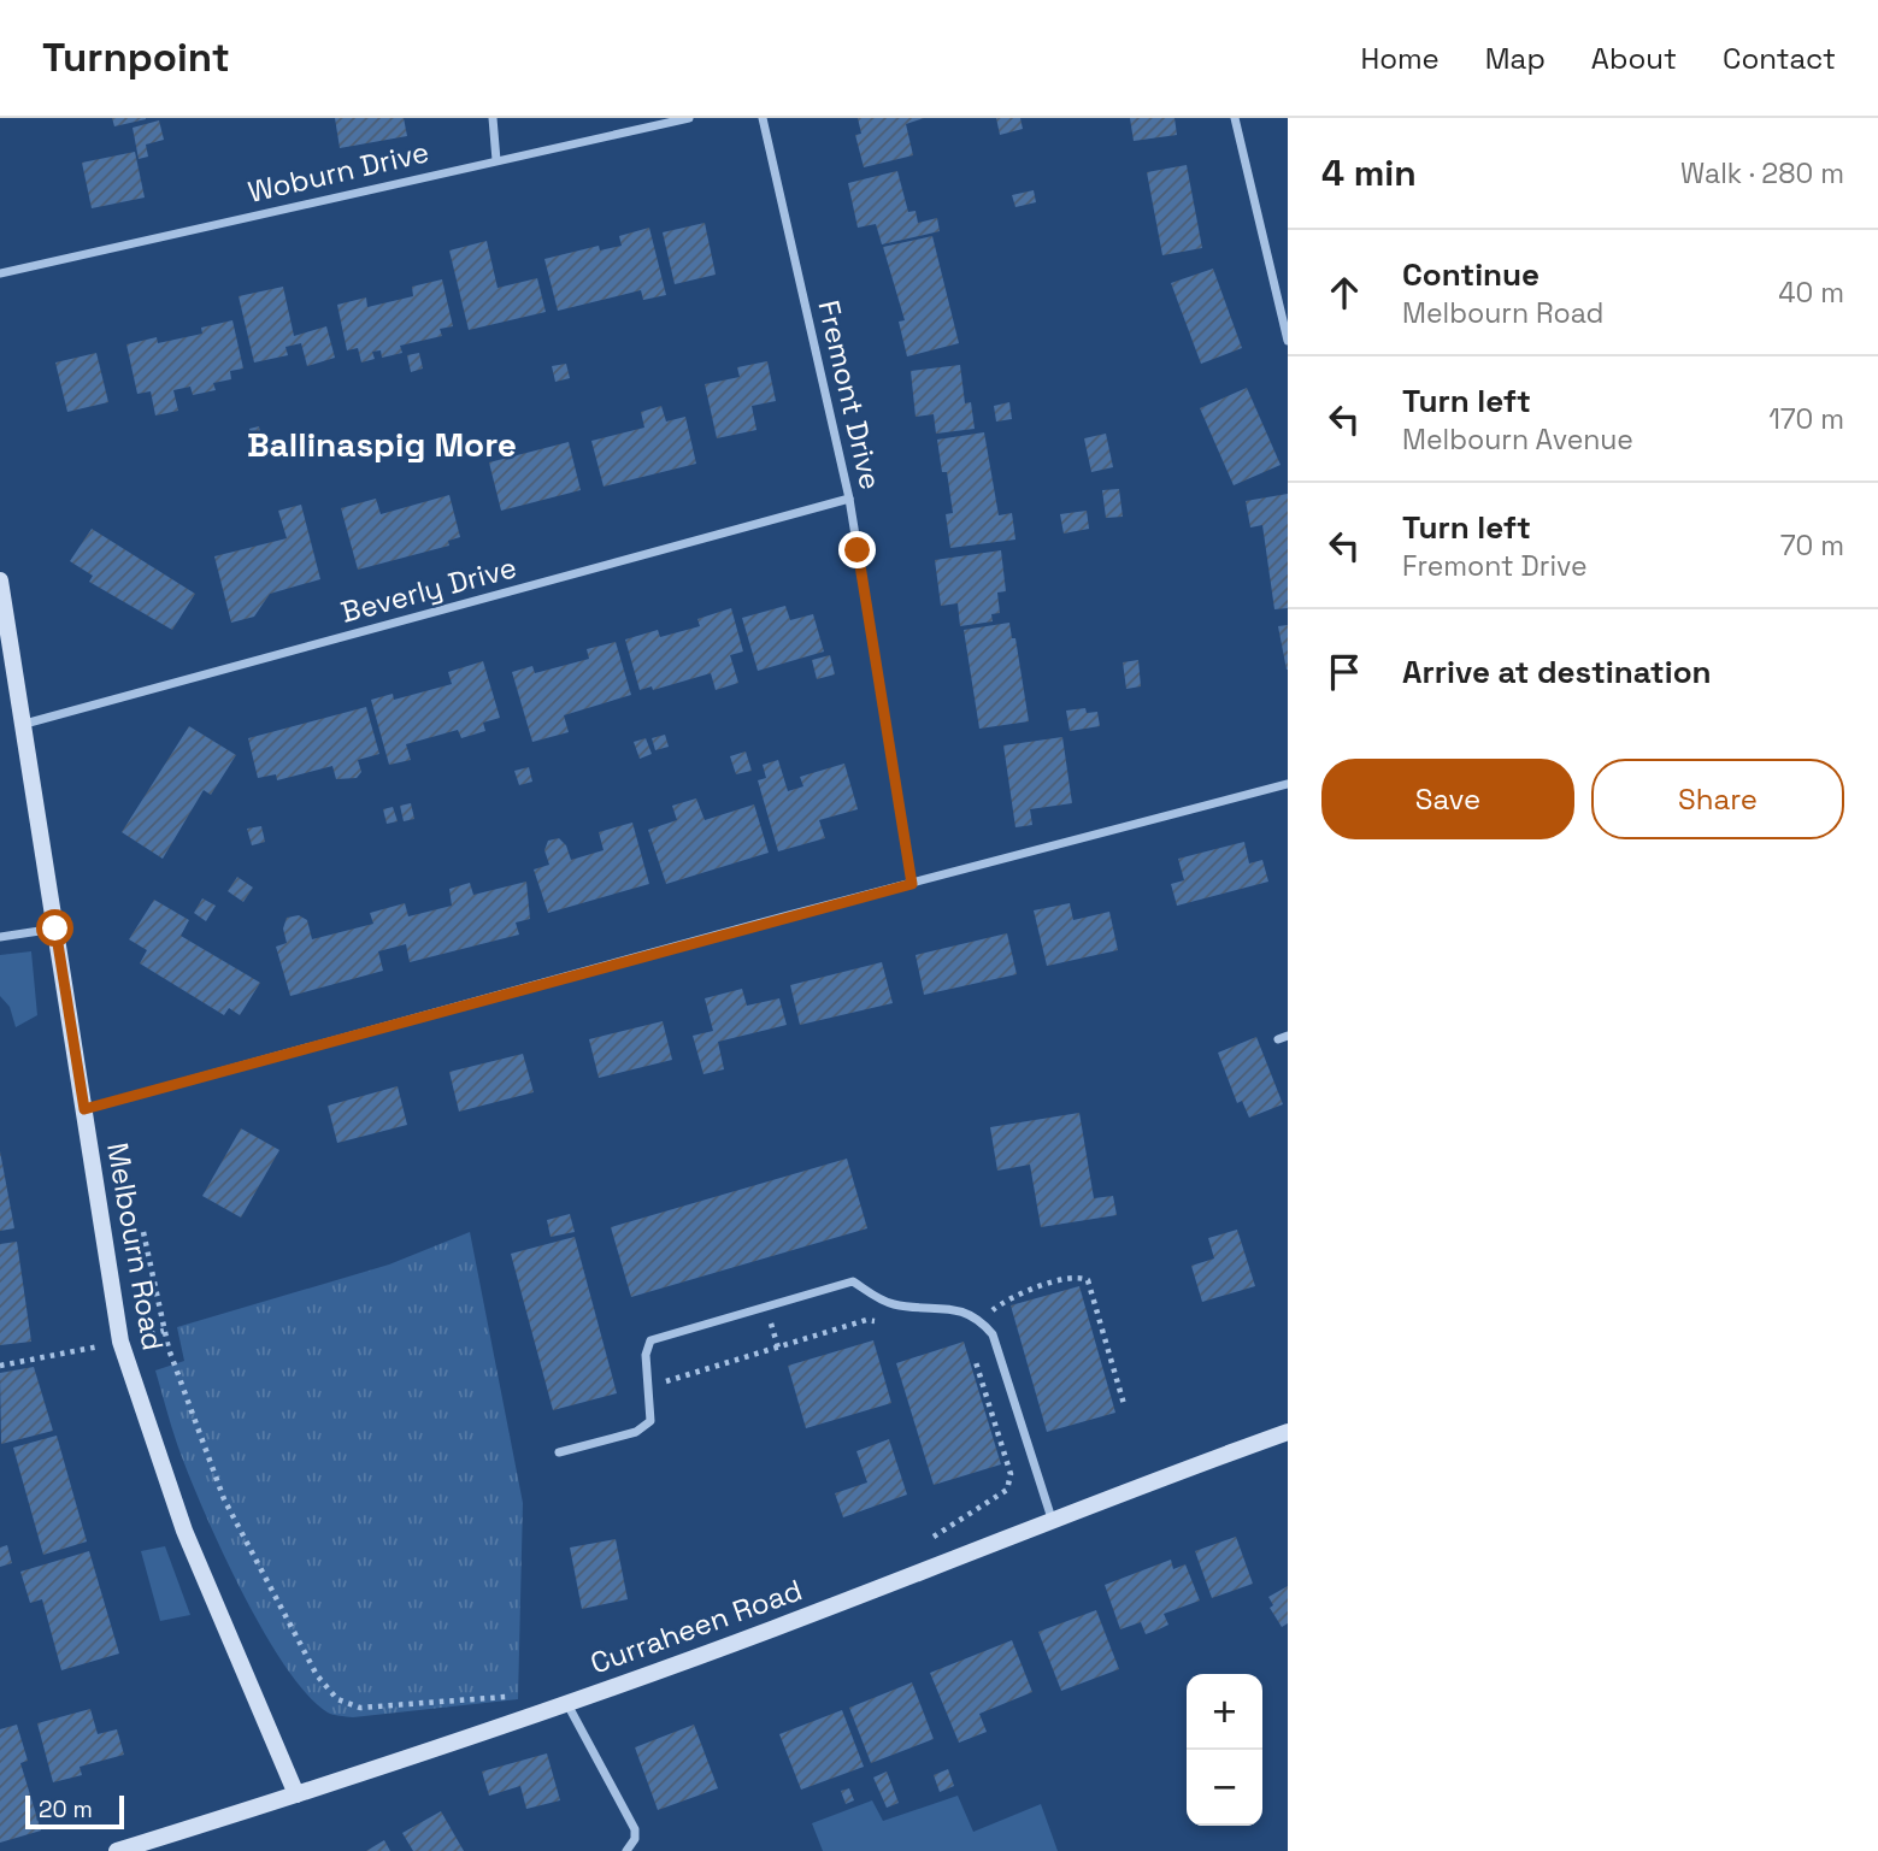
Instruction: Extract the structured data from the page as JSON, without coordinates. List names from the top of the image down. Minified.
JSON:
{"streets":{"street":["Woburn Drive","Fremont Drive","Beverly Drive","Melbourn Road","Curraheen Road"]},"crossings":[["Fremont Drive","Beverly Drive"],["Beverly Drive","Melbourn Road"],["Melbourn Road","Curraheen Road"]],"districts":["Ballinaspig More"],"scale_bar":"20 m","page":{"header":"Turnpoint","nav":["Home","Map","About","Contact"],"heading":["4 min","Walk · 280 m"],"list":[["Continue","Melbourn Road","40 m"],["Turn left","Melbourn Avenue","170 m"],["Turn left","Fremont Drive","70 m"],"Arrive at destination"],"buttons":["Save","Share"],"map_buttons":["+","−"],"scale":"20 m"}}
